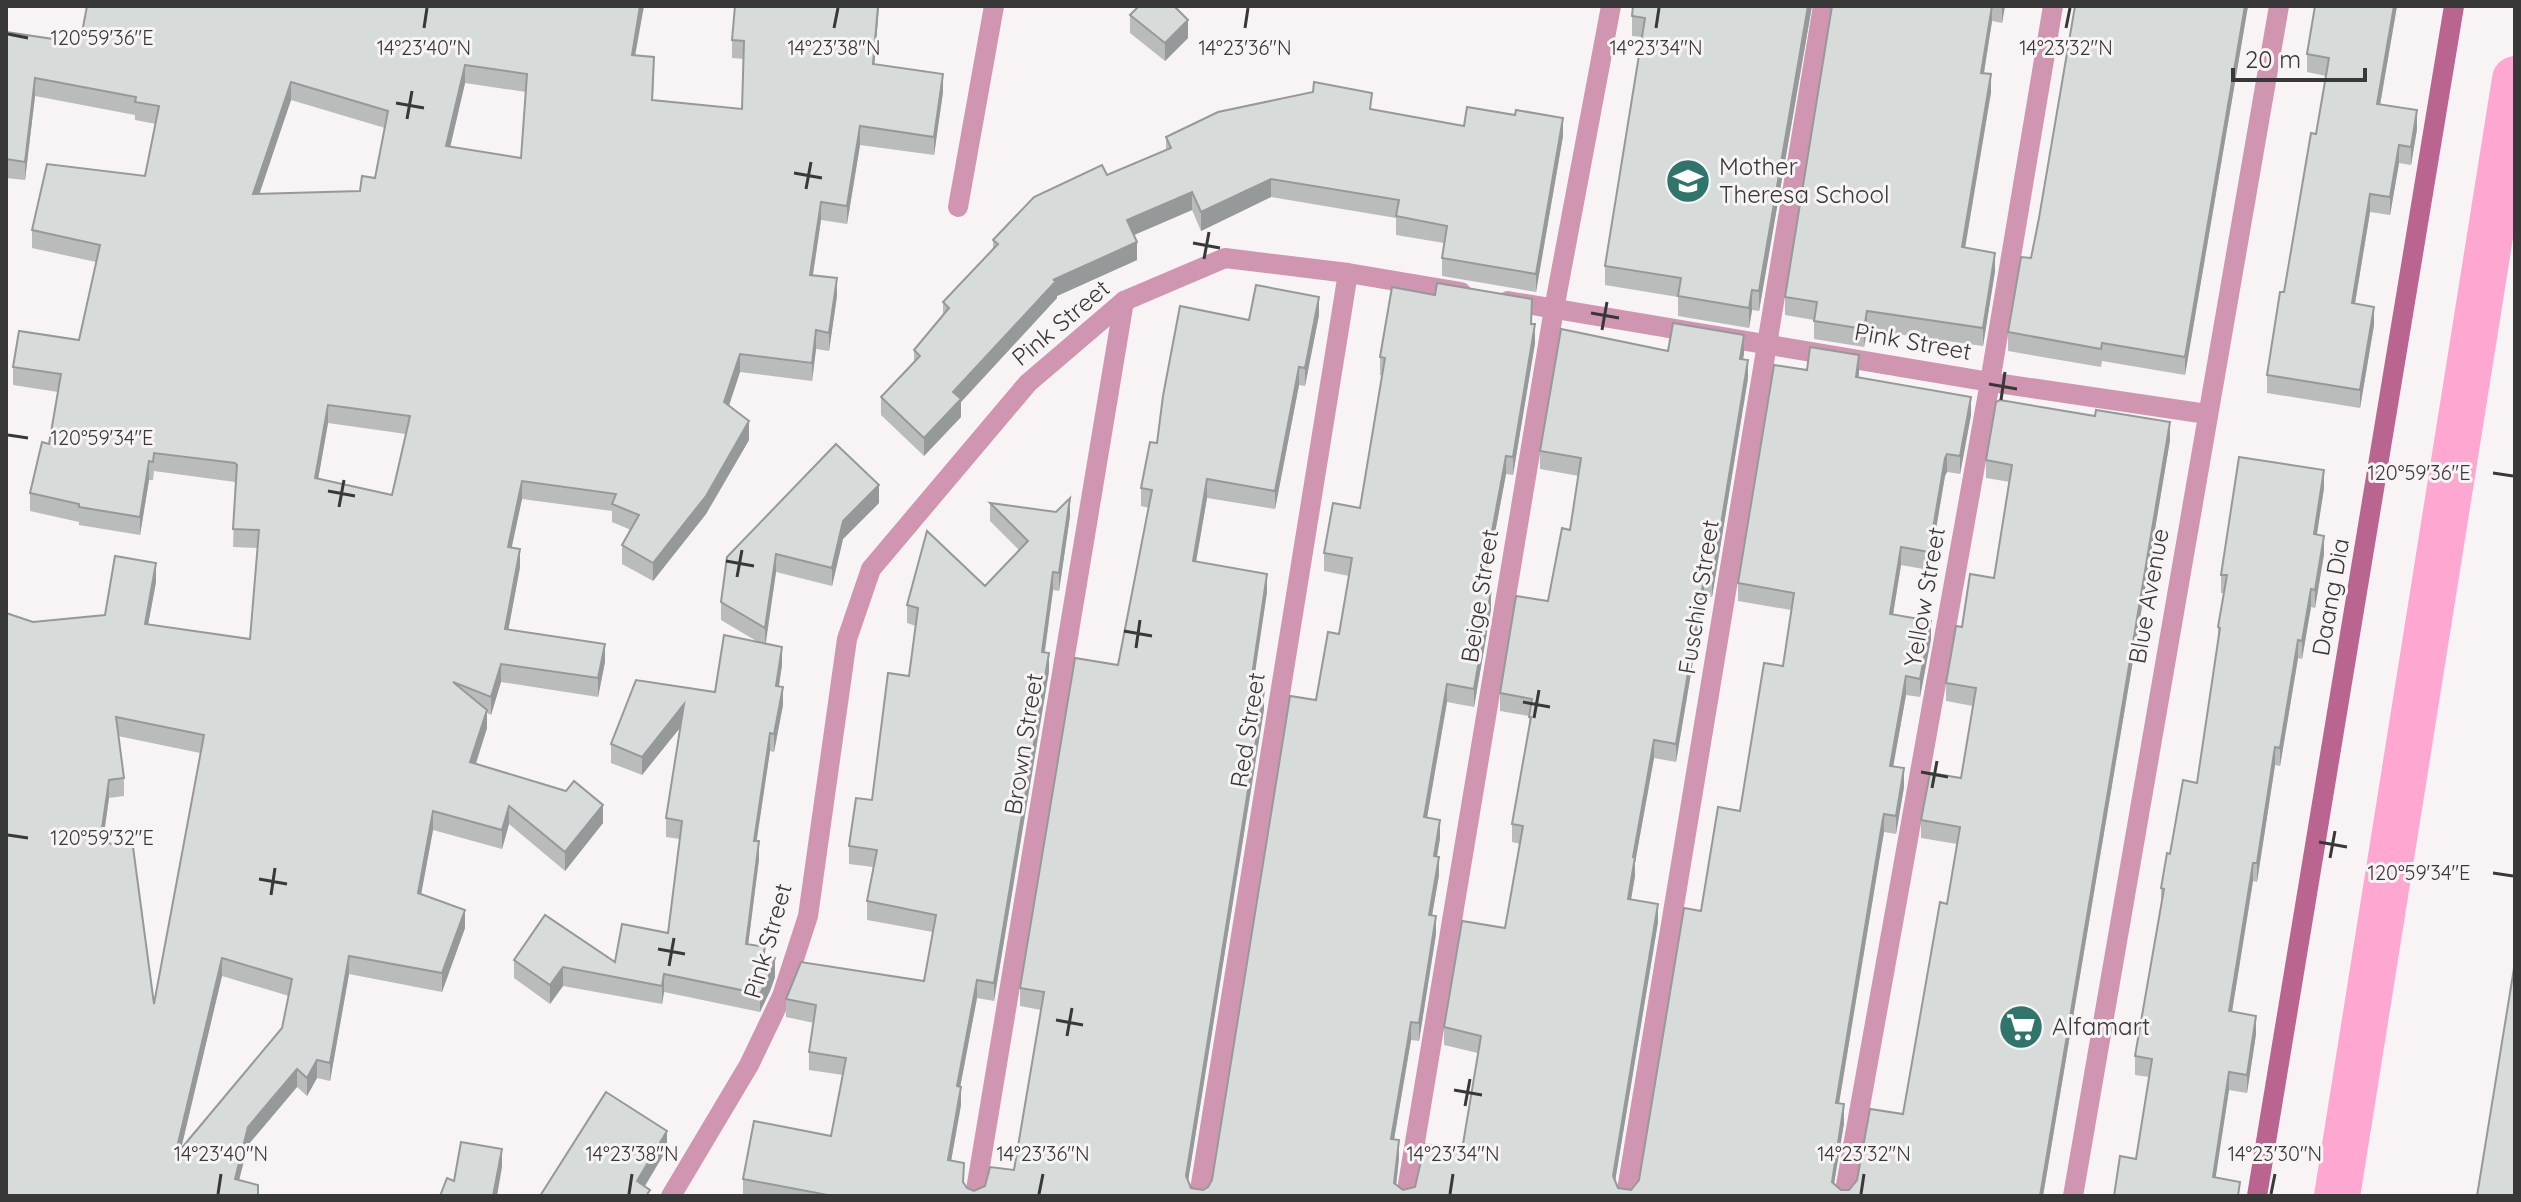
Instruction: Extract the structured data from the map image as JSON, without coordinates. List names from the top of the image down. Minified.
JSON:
{"streets":{"street":["Pink Street","Beige Street","Blue Avenue","Fuschia Street","Yellow Street","Daang Dia","Red Street","Brown Street"]},"crossings":[["Pink Street","Beige Street"],["Pink Street","Blue Avenue"],["Pink Street","Fuschia Street"],["Pink Street","Yellow Street"],["Pink Street","Red Street"],["Pink Street","Brown Street"]],"places":{"school or university":["Mother Theresa School"],"supermarket":["Alfamart"]},"scale_bar":"20 m","coordinates":["120°59'36\"E","14°23'40\"N","14°23'38\"N","14°23'34\"N","14°23'32\"N","14°23'36\"N","120°59'34\"E","120°59'32\"E","14°23'30\"N"]}
